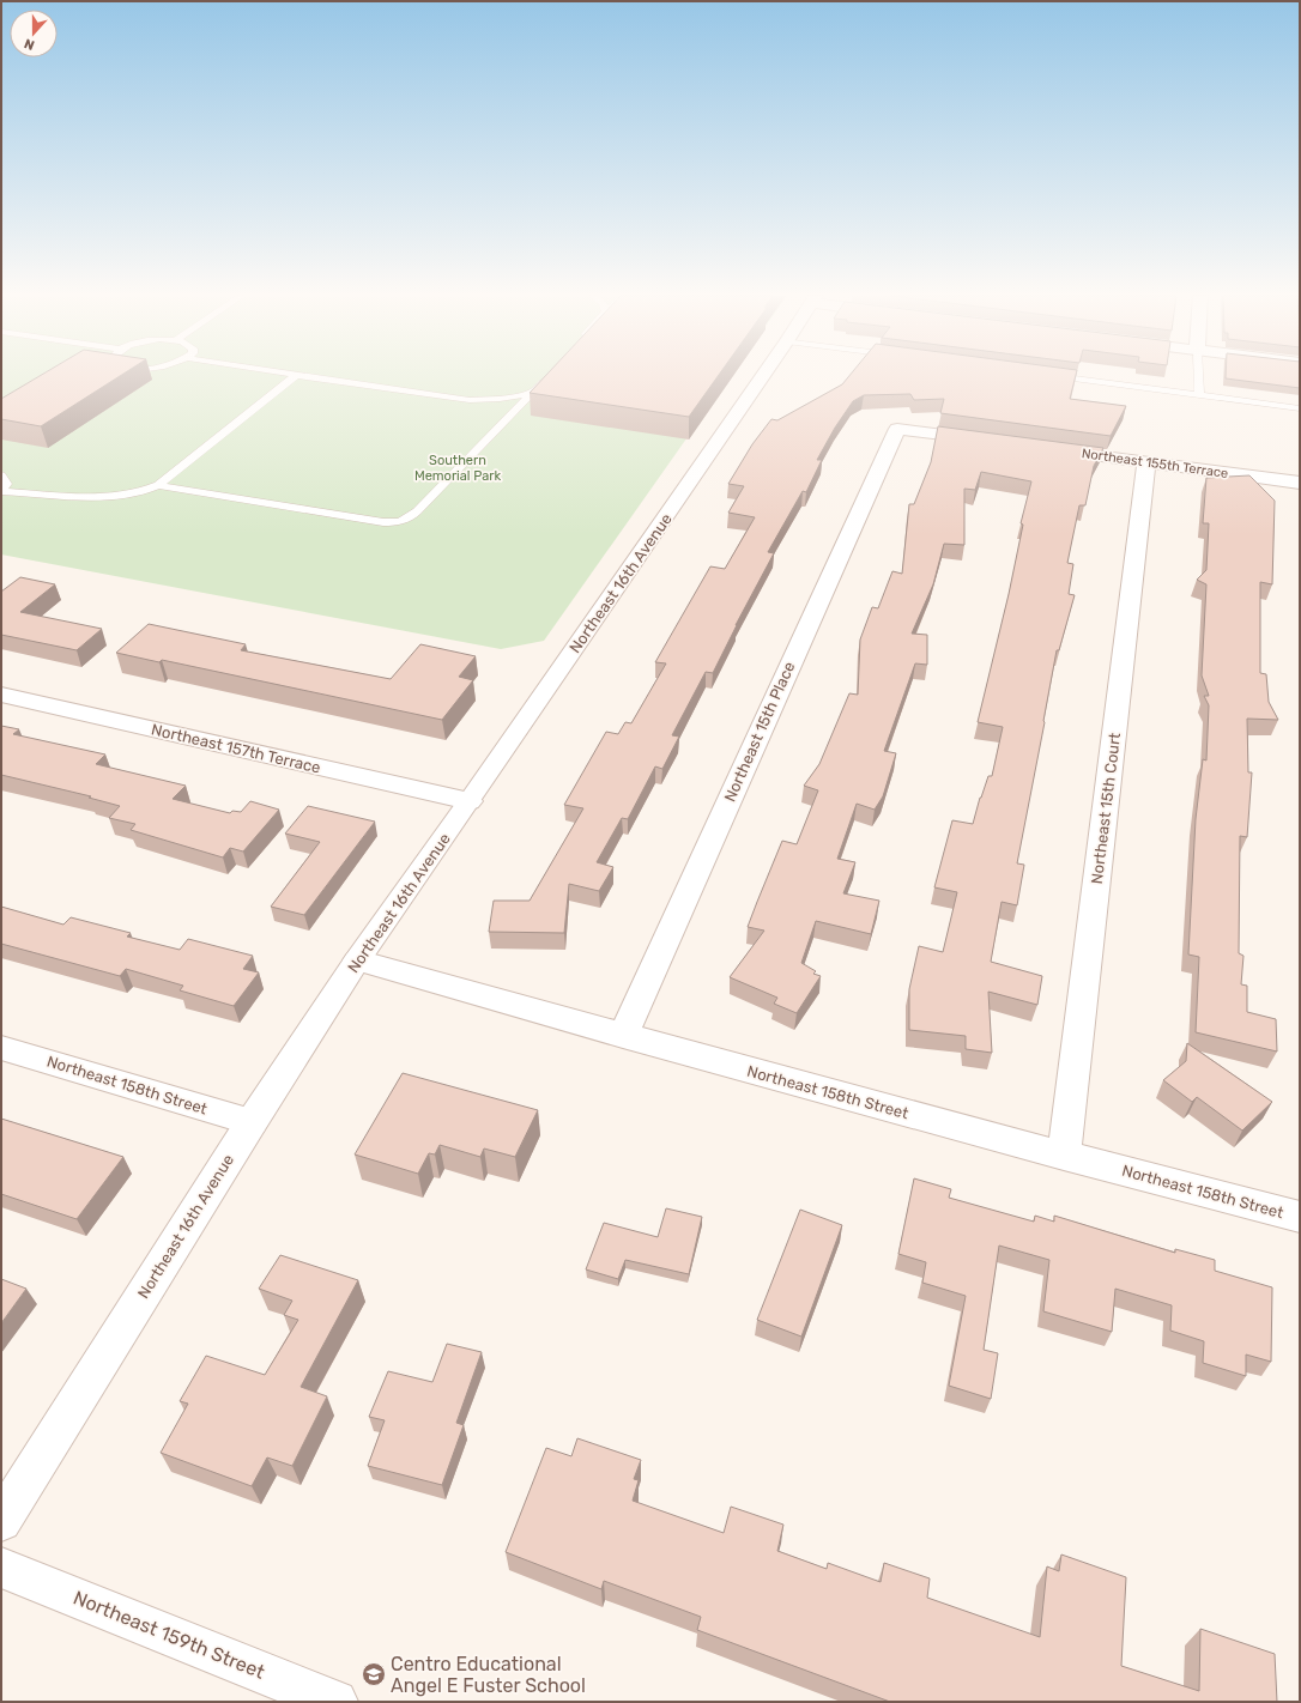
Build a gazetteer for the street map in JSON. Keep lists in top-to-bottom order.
{
  "streets": {
    "street": [
      "Northeast 155th Terrace",
      "Northeast 16th Avenue",
      "Northeast 15th Place",
      "Northeast 157th Terrace",
      "Northeast 15th Court",
      "Northeast 158th Street",
      "Northeast 159th Street"
    ]
  },
  "crossings": [
    ["Northeast 155th Terrace", "Northeast 15th Court"],
    ["Northeast 16th Avenue", "Northeast 157th Terrace"],
    ["Northeast 16th Avenue", "Northeast 158th Street"],
    ["Northeast 15th Place", "Northeast 158th Street"],
    ["Northeast 15th Court", "Northeast 158th Street"]
  ],
  "parks": ["Southern Memorial Park"],
  "places": {
    "school or university": ["Centro Educational Angel E Fuster School"]
  },
  "north": "bottom"
}
